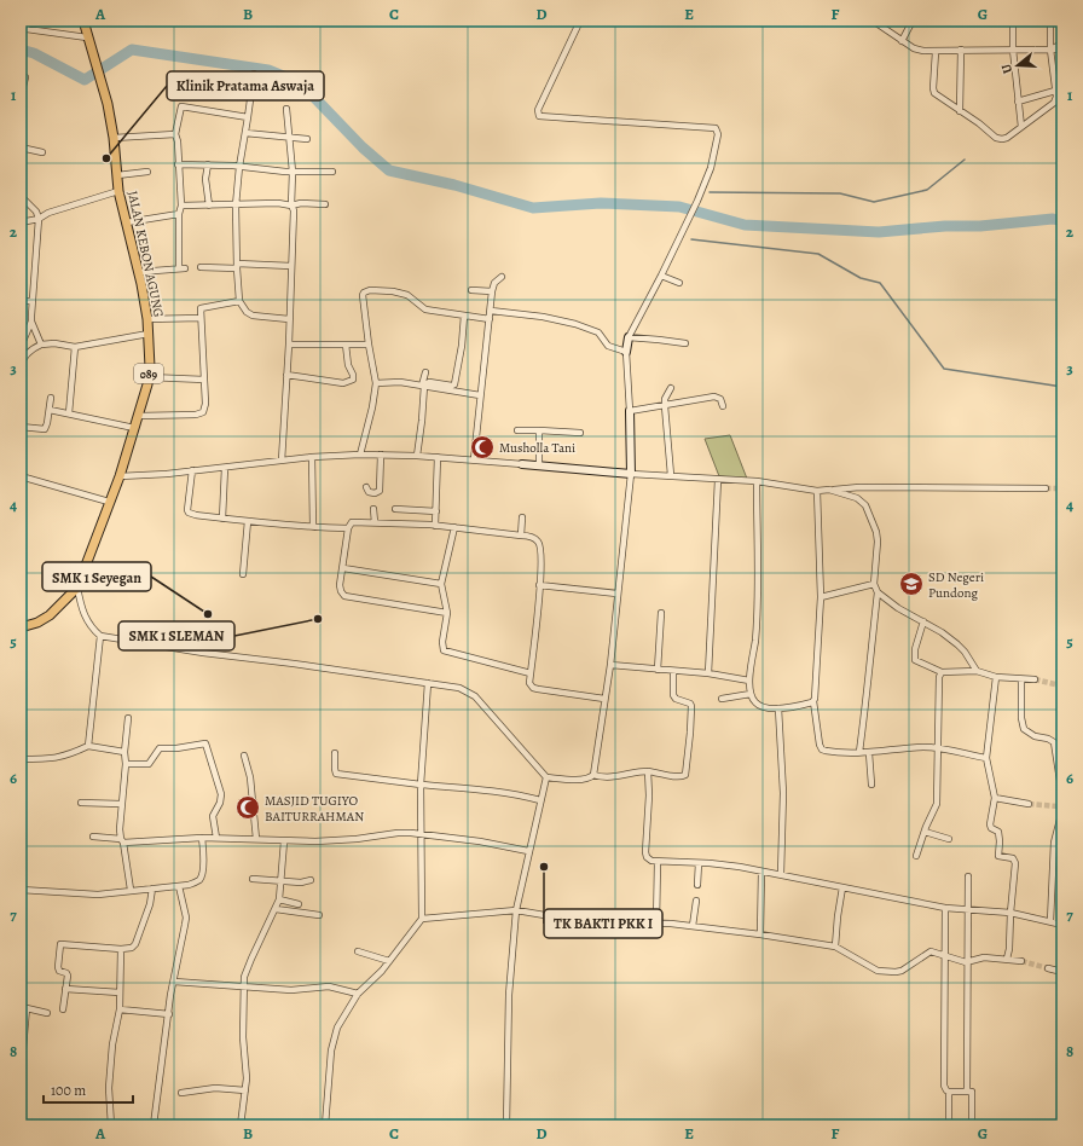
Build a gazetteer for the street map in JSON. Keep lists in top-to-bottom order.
{
  "streets": {
    "main road": ["JALAN KEBON AGUNG", "089"]
  },
  "places": {
    "other": [
      "Klinik Pratama Aswaja",
      "SMK 1 Seyegan",
      "SMK 1 SLEMAN",
      "TK BAKTI PKK I"
    ],
    "mosque": ["Musholla Tani", "MASJID TUGIYO BAITURRAHMAN"],
    "school or university": ["SD Negeri Pundong"]
  },
  "scale_bar": "100 m",
  "north": "left",
  "grid": {
    "columns": [
      "A",
      "B",
      "C",
      "D",
      "E",
      "F",
      "G"
    ],
    "rows": [
      "1",
      "2",
      "3",
      "4",
      "5",
      "6",
      "7",
      "8"
    ]
  }
}
